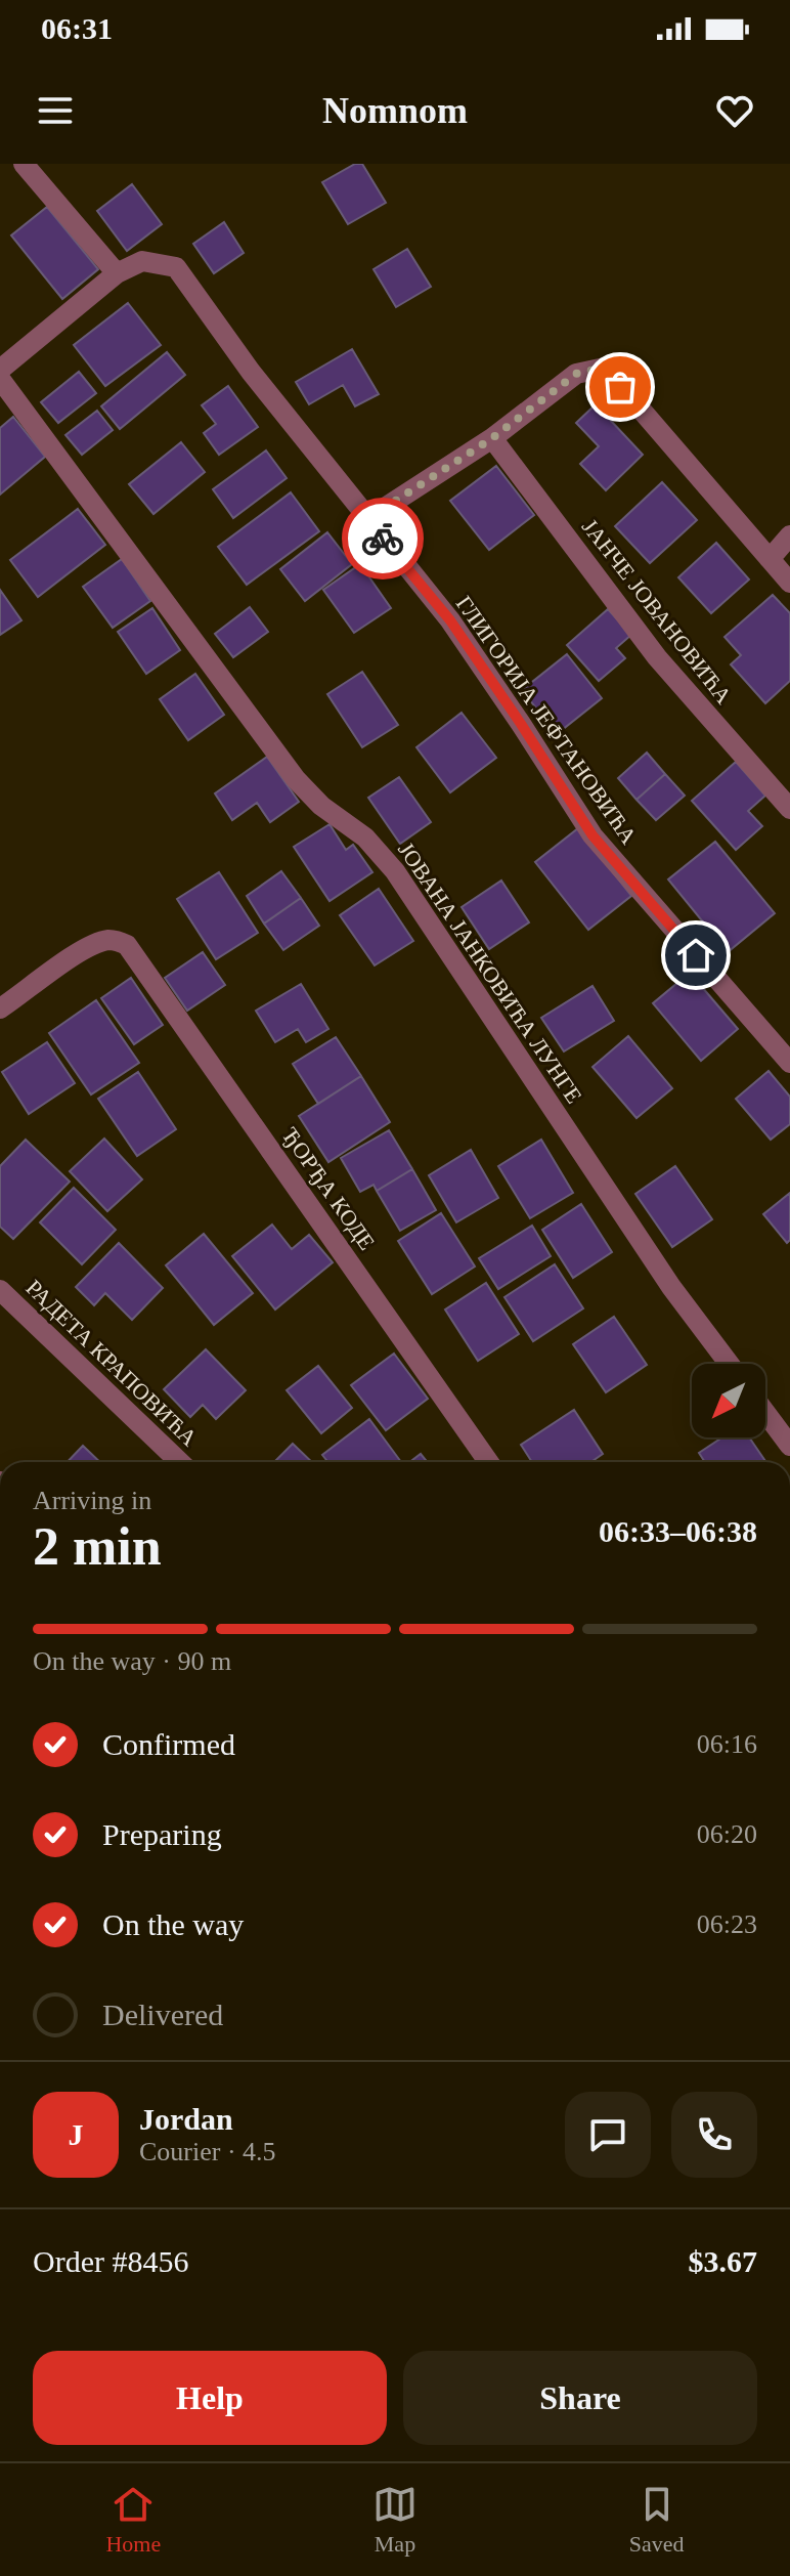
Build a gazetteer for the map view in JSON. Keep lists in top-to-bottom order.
{
  "streets": {
    "street": [
      "ЈАНЧЕ ЈОВАНОВИЋА",
      "ГЛИГОРИЈА ЈЕФТАНОВИЋА",
      "ЈОВАНА ЈАНКОВИЋА ЛУНГЕ",
      "ЂОРЂА КОДЕ",
      "РАДЕТА КРАПОВИЋА"
    ]
  },
  "north": "bottom left",
  "page": {
    "status": "06:31",
    "header": "Nomnom",
    "heading": ["2 min", "Arriving in", "06:33–06:38"],
    "panel": [
      "Jordan",
      "Courier · 4.5",
      "Order #8456",
      "$3.67"
    ],
    "bar": "On the way · 90 m",
    "list": [
      ["Confirmed", "06:16"],
      ["Preparing", "06:20"],
      ["On the way", "06:23"],
      "Delivered"
    ],
    "round": "J",
    "buttons": ["Help", "Share"],
    "tabs": ["Home", "Map", "Saved"]
  }
}
